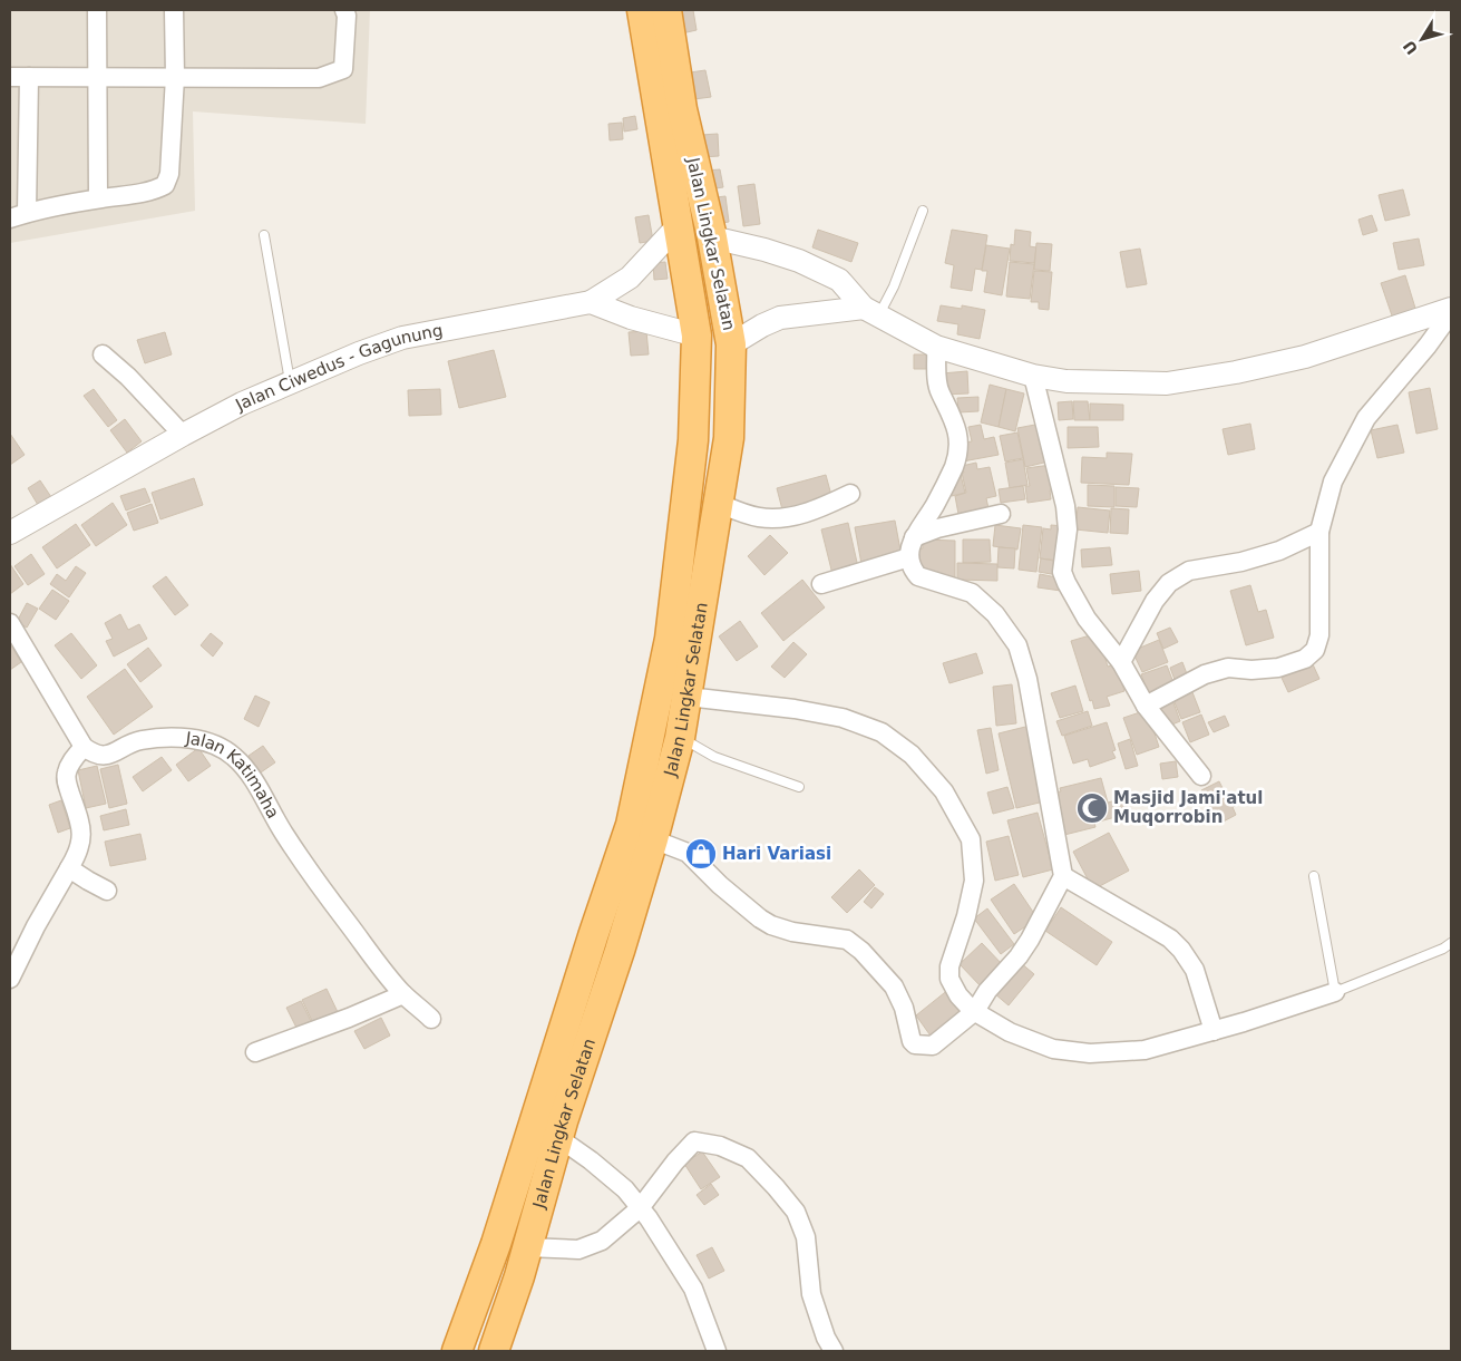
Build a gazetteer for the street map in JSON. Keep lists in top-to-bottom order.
{
  "streets": {
    "highway": ["Jalan Lingkar Selatan"],
    "street": ["Jalan Ciwedus - Gagunung", "Jalan Katimaha"]
  },
  "places": {
    "mosque": ["Masjid Jami'atul Muqorrobin"],
    "shop": ["Hari Variasi"]
  },
  "north": "bottom left"
}
